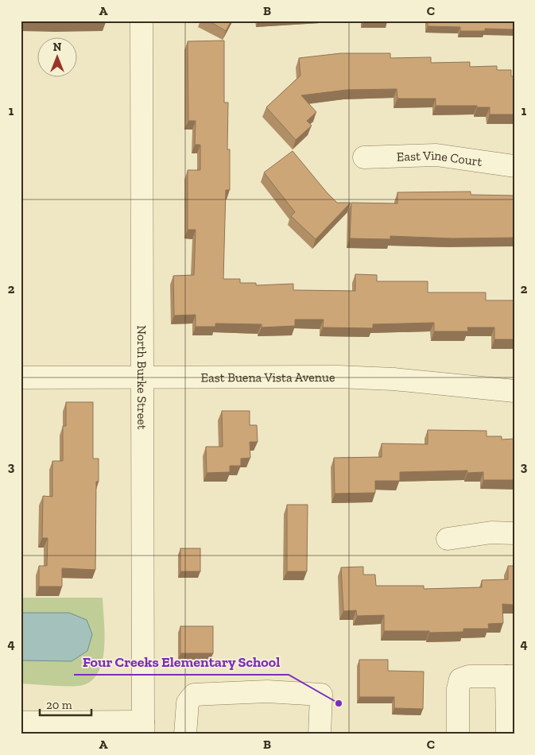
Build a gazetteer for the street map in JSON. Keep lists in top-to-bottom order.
{
  "streets": {
    "street": ["East Vine Court", "North Burke Street", "East Buena Vista Avenue"]
  },
  "crossings": [
    ["North Burke Street", "East Buena Vista Avenue"]
  ],
  "places": ["Four Creeks Elementary School"],
  "scale_bar": "20 m",
  "north": "top",
  "grid": {
    "columns": ["A", "B", "C"],
    "rows": [
      "1",
      "2",
      "3",
      "4"
    ]
  }
}
